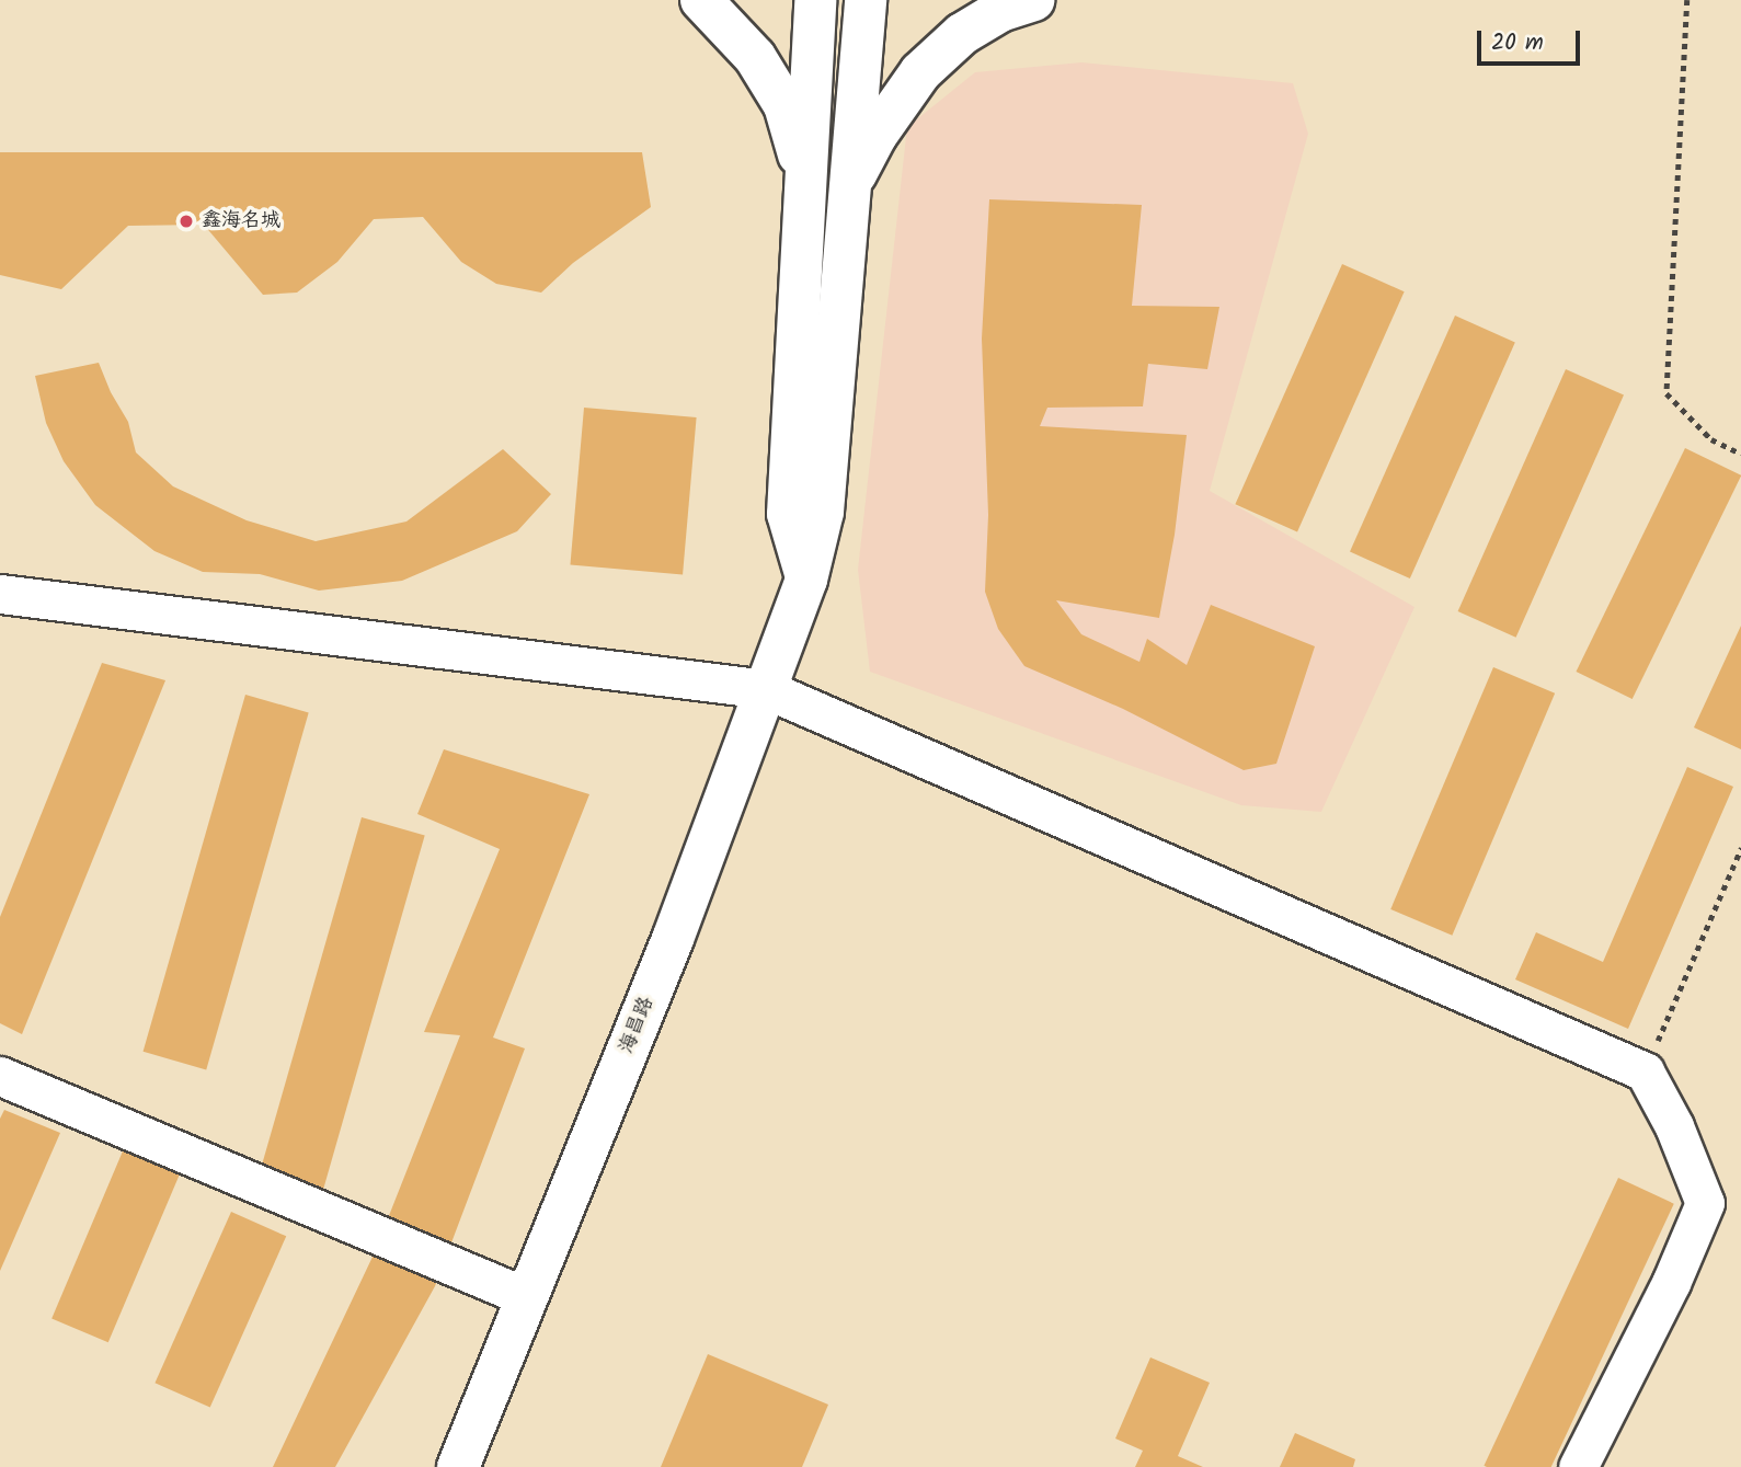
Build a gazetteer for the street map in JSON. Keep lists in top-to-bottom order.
{
  "streets": {
    "street": ["海昌路"]
  },
  "places": ["鑫海名城"],
  "scale_bar": "20 m"
}
